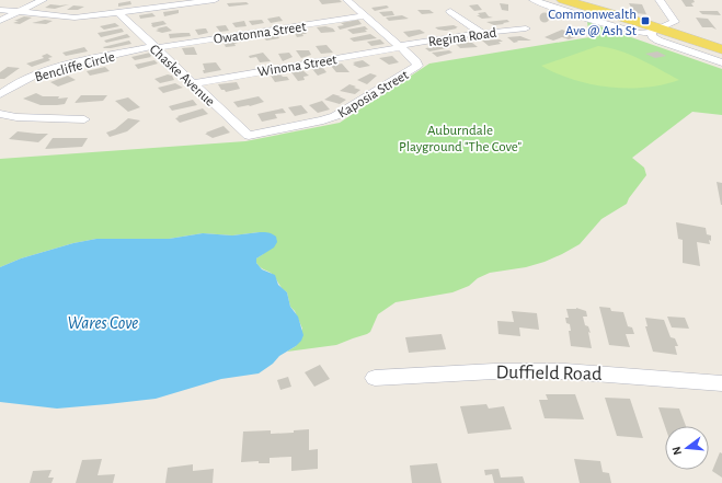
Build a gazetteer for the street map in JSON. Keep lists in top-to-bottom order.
{
  "streets": {
    "street": [
      "Owatonna Street",
      "Regina Road",
      "Winona Street",
      "Bencliffe Circle",
      "Chaske Avenue",
      "Kaposia Street",
      "Duffield Road"
    ]
  },
  "crossings": [
    ["Owatonna Street", "Bencliffe Circle"],
    ["Owatonna Street", "Chaske Avenue"],
    ["Regina Road", "Winona Street"],
    ["Regina Road", "Kaposia Street"],
    ["Winona Street", "Chaske Avenue"],
    ["Winona Street", "Kaposia Street"],
    ["Bencliffe Circle", "Chaske Avenue"],
    ["Chaske Avenue", "Kaposia Street"]
  ],
  "water": ["Wares Cove"],
  "parks": ["Auburndale Playground \"The Cove\""],
  "places": {
    "transit": ["Commonwealth Ave @ Ash St"]
  },
  "north": "left"
}
